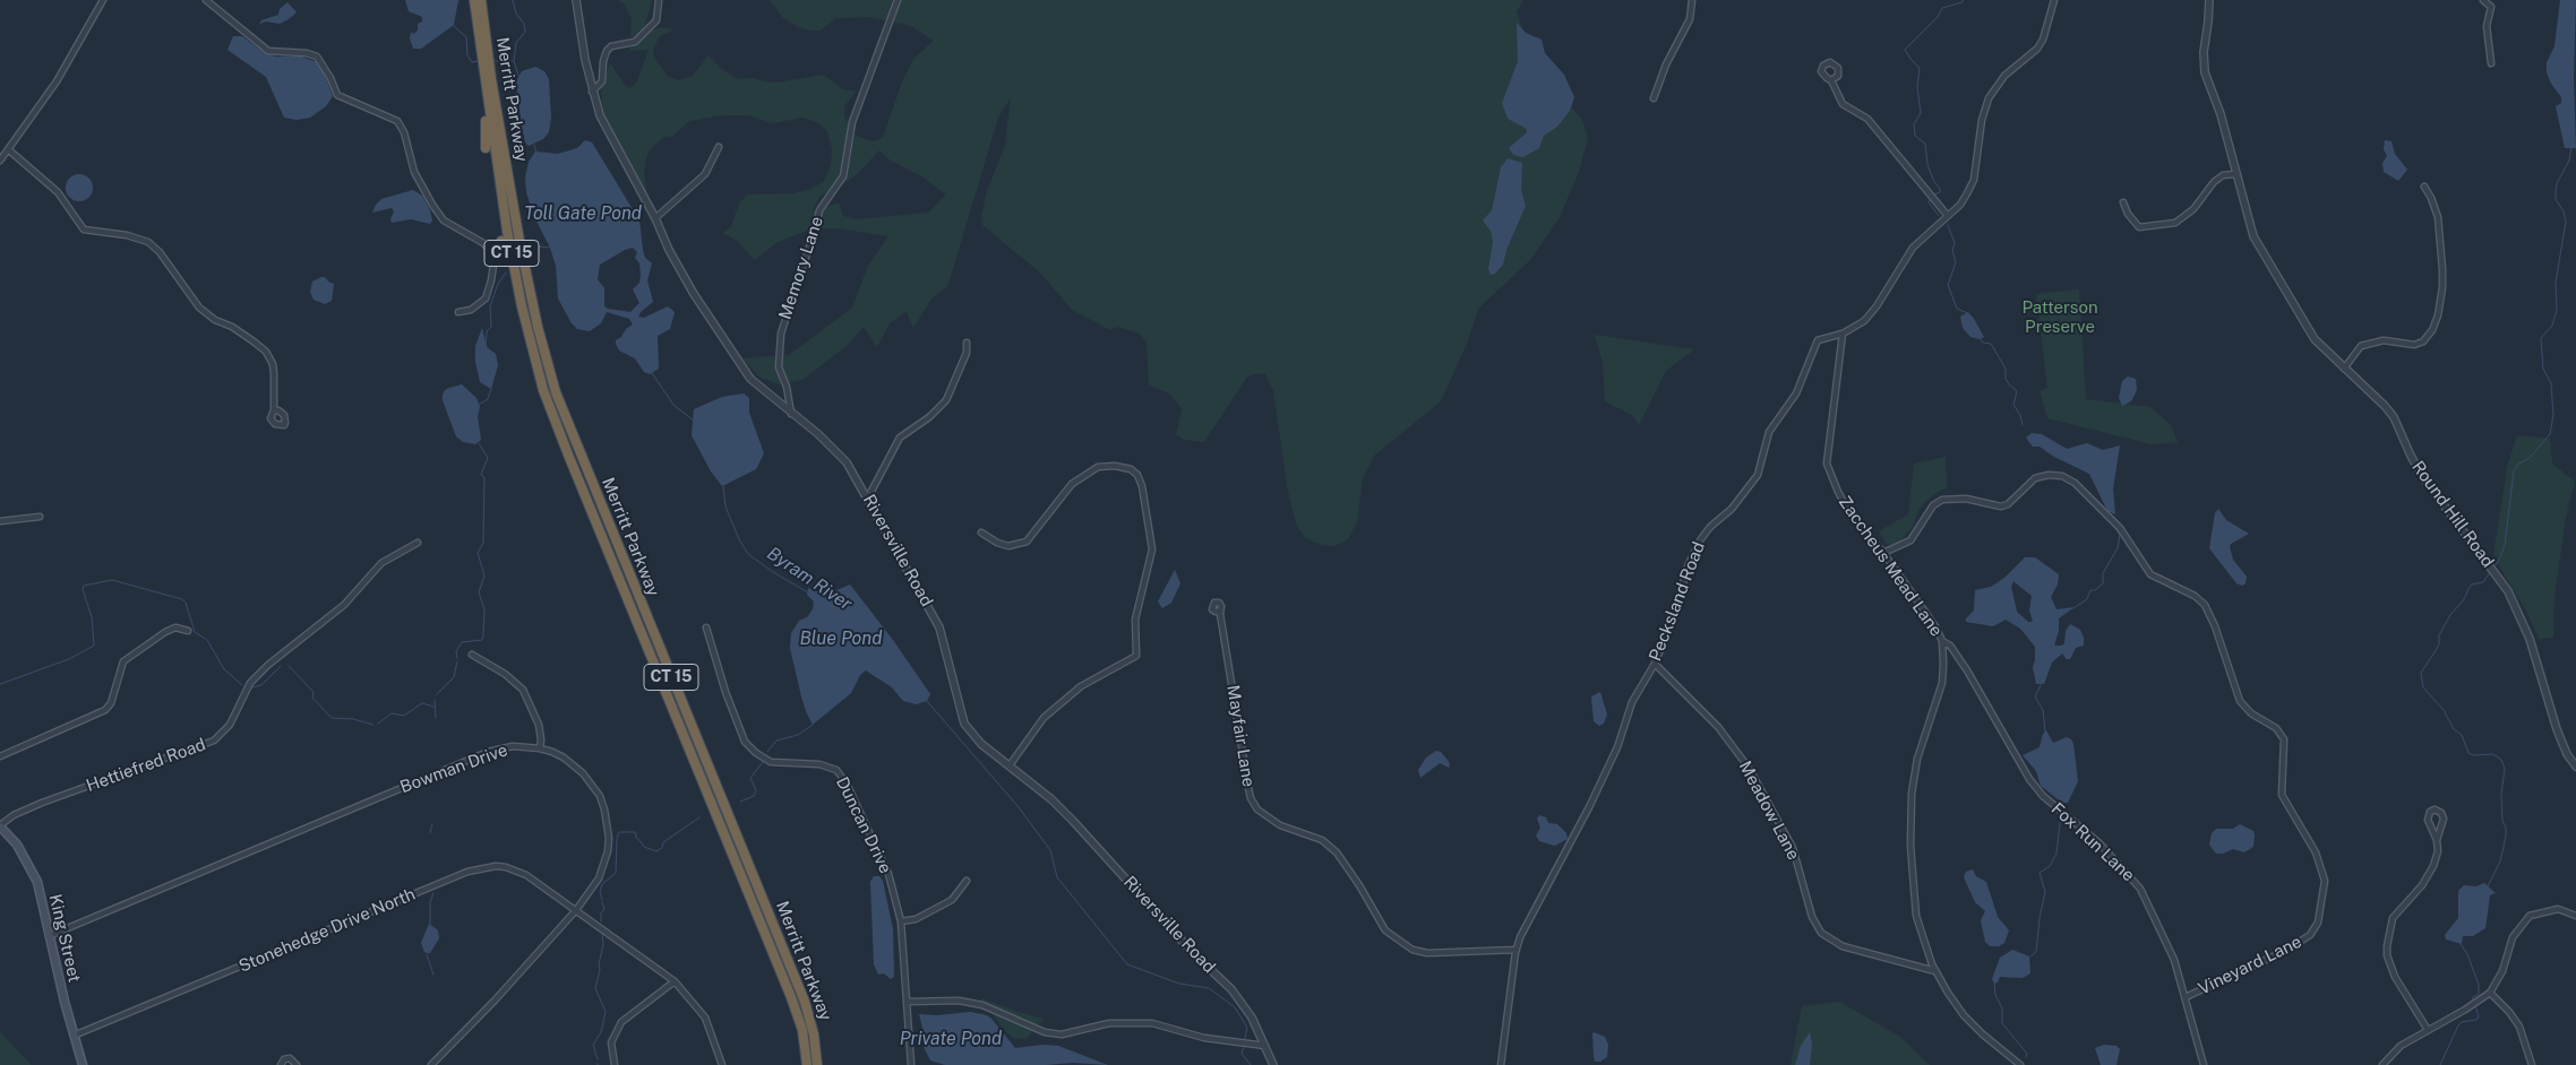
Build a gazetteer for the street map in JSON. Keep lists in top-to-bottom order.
{
  "streets": {
    "highway": ["Merritt Parkway", "CT 15"],
    "main road": ["King Street"],
    "street": [
      "Memory Lane",
      "Round Hill Road",
      "Riversville Road",
      "Zaccheus Mead Lane",
      "Pecksland Road",
      "Mayfair Lane",
      "Hettiefred Road",
      "Bowman Drive",
      "Meadow Lane",
      "Duncan Drive",
      "Fox Run Lane",
      "Stonehedge Drive North",
      "Vineyard Lane"
    ]
  },
  "crossings": [
    ["Memory Lane", "Riversville Road"],
    ["Zaccheus Mead Lane", "Pecksland Road"],
    ["Zaccheus Mead Lane", "Meadow Lane"],
    ["Zaccheus Mead Lane", "Fox Run Lane"],
    ["Zaccheus Mead Lane", "Vineyard Lane"],
    ["Pecksland Road", "Mayfair Lane"],
    ["Pecksland Road", "Meadow Lane"],
    ["Hettiefred Road", "King Street"],
    ["Bowman Drive", "Stonehedge Drive North"],
    ["Bowman Drive", "King Street"],
    ["Fox Run Lane", "Vineyard Lane"],
    ["Stonehedge Drive North", "King Street"]
  ],
  "water": [
    "Toll Gate Pond",
    "Byram River",
    "Blue Pond",
    "Private Pond"
  ],
  "parks": ["Patterson Preserve"]
}
